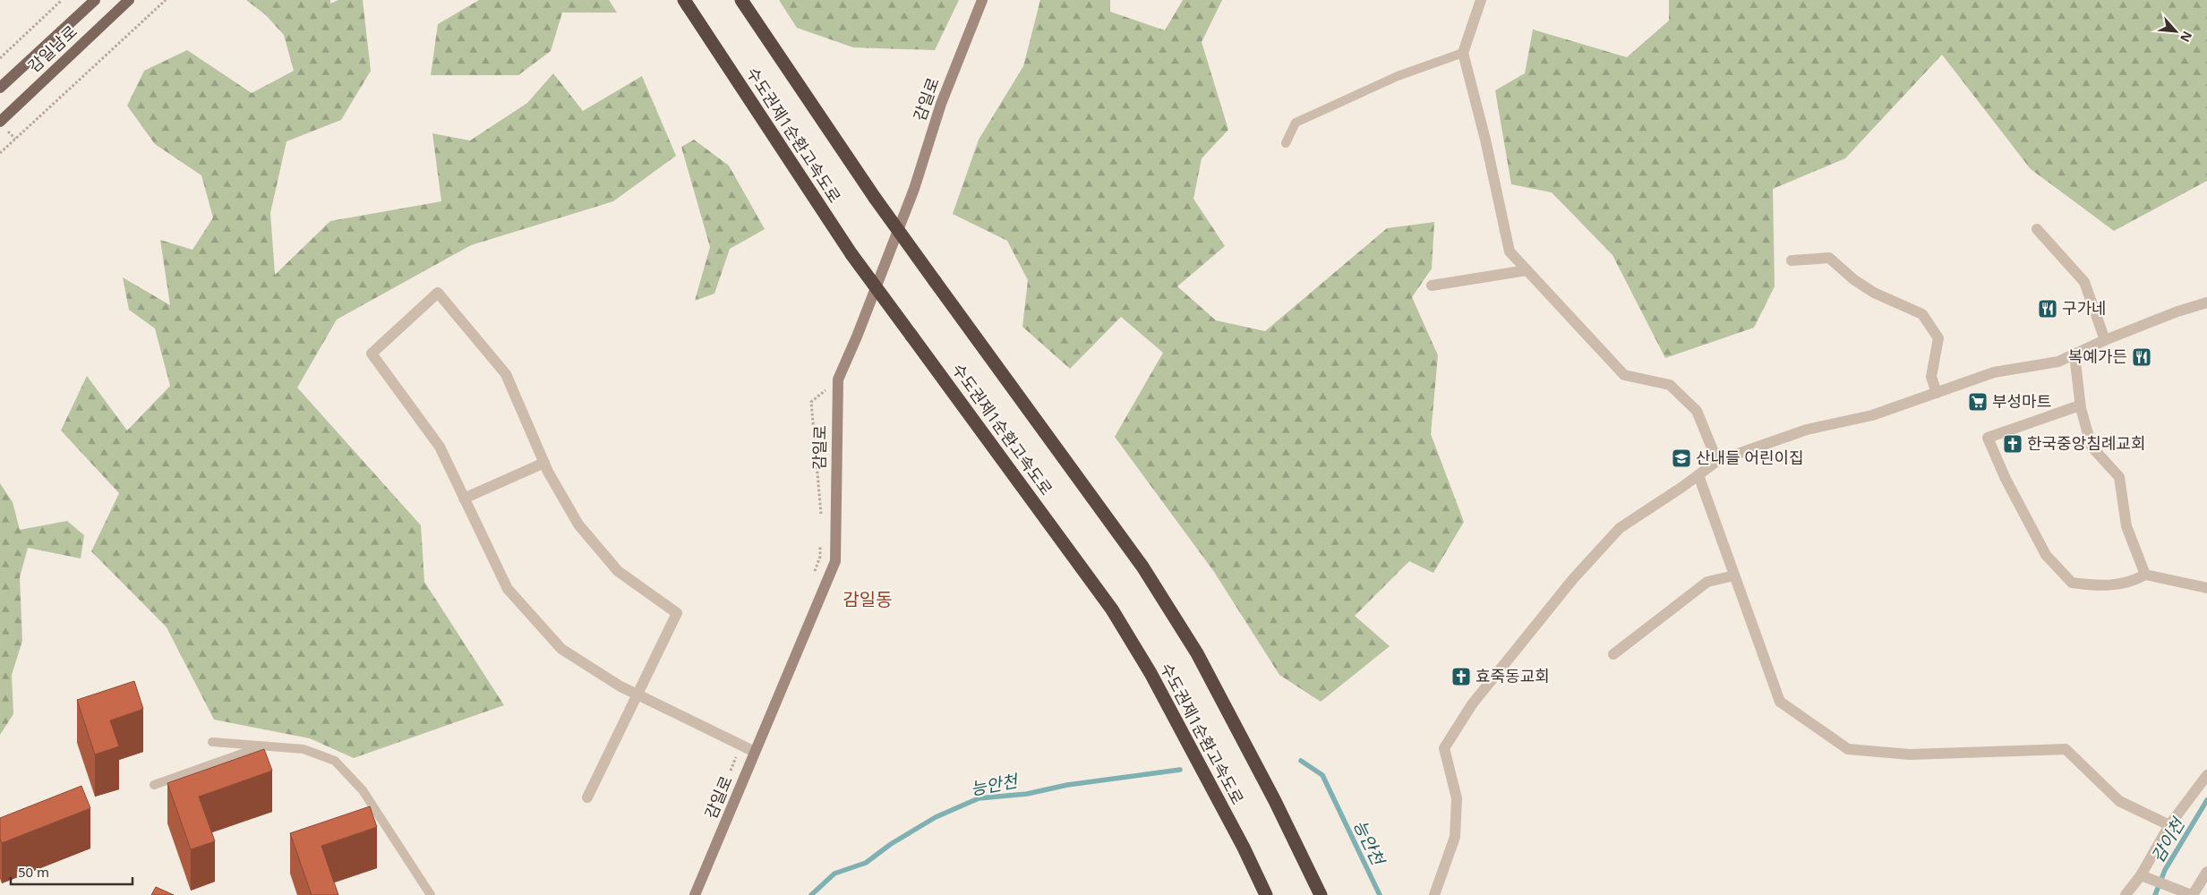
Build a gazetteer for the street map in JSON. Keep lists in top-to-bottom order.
{
  "streets": {
    "highway": ["수도권제1순환고속도로"],
    "main road": ["감일남로"],
    "street": ["감일로"]
  },
  "districts": ["감일동"],
  "water": ["능안천", "감이천"],
  "places": {
    "restaurant": ["구가네", "복예가든"],
    "supermarket": ["부성마트"],
    "church": ["한국중앙침례교회", "효죽동교회"],
    "school or university": ["산내들 어린이집"]
  },
  "scale_bar": "50 m",
  "north": "bottom right"
}
